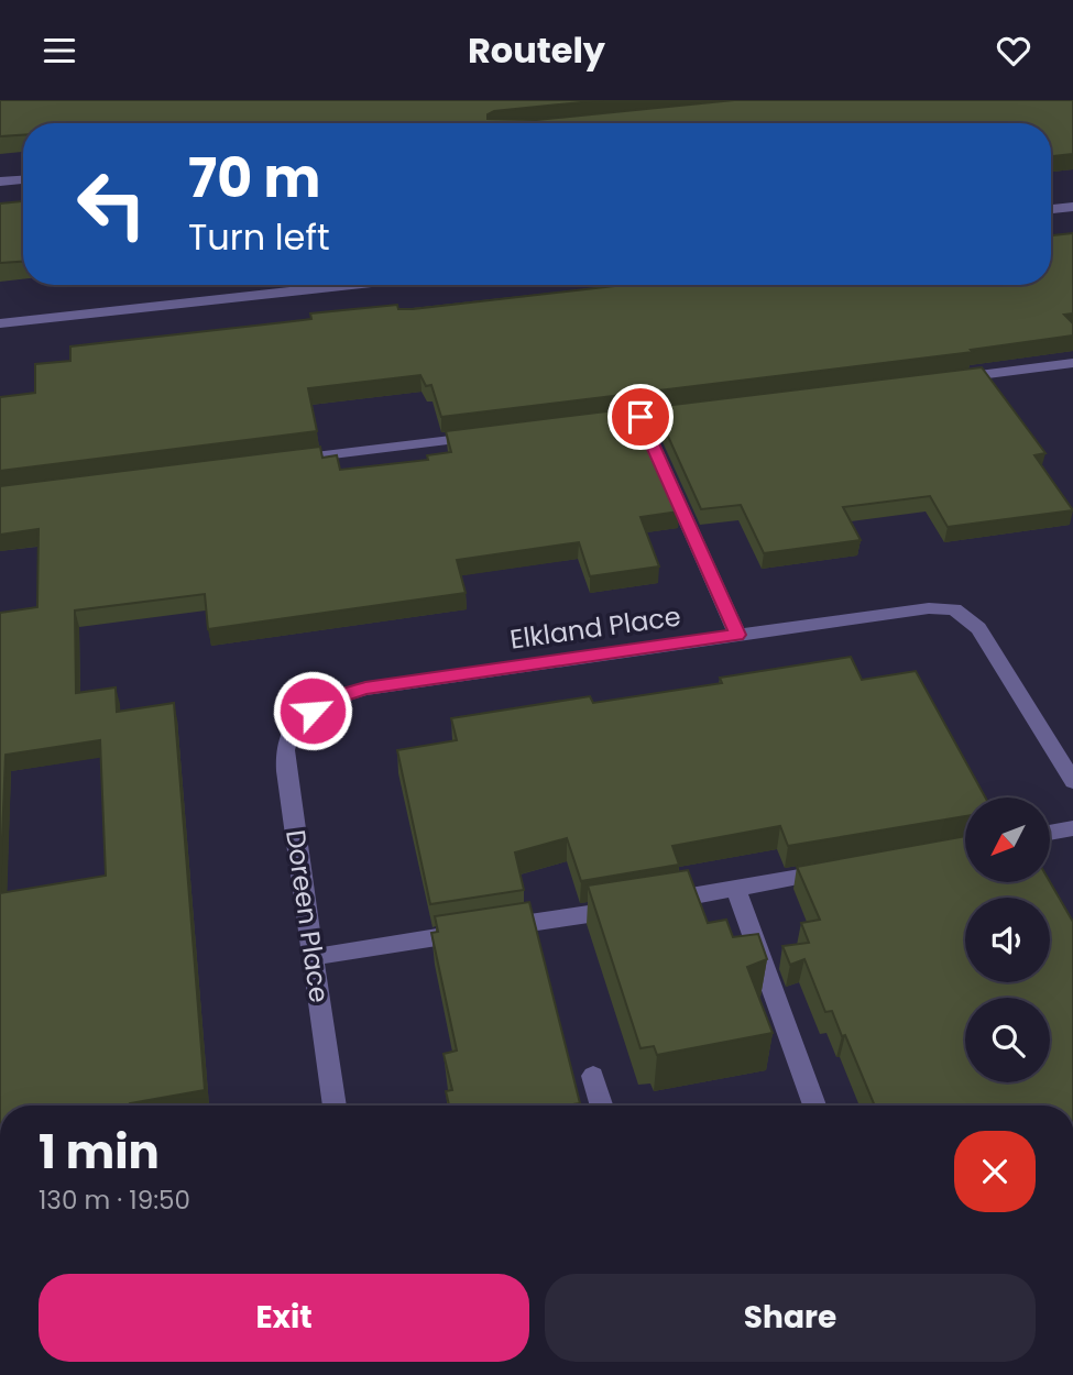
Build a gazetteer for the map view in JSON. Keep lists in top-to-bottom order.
{
  "streets": {
    "street": ["Elkland Place", "Doreen Place"]
  },
  "crossings": [
    ["Elkland Place", "Doreen Place"]
  ],
  "north": "bottom left",
  "page": {
    "header": "Routely",
    "turn": ["70 m", "Turn left"],
    "heading": ["1 min", "130 m · 19:50"],
    "buttons": ["Exit", "Share"]
  }
}
